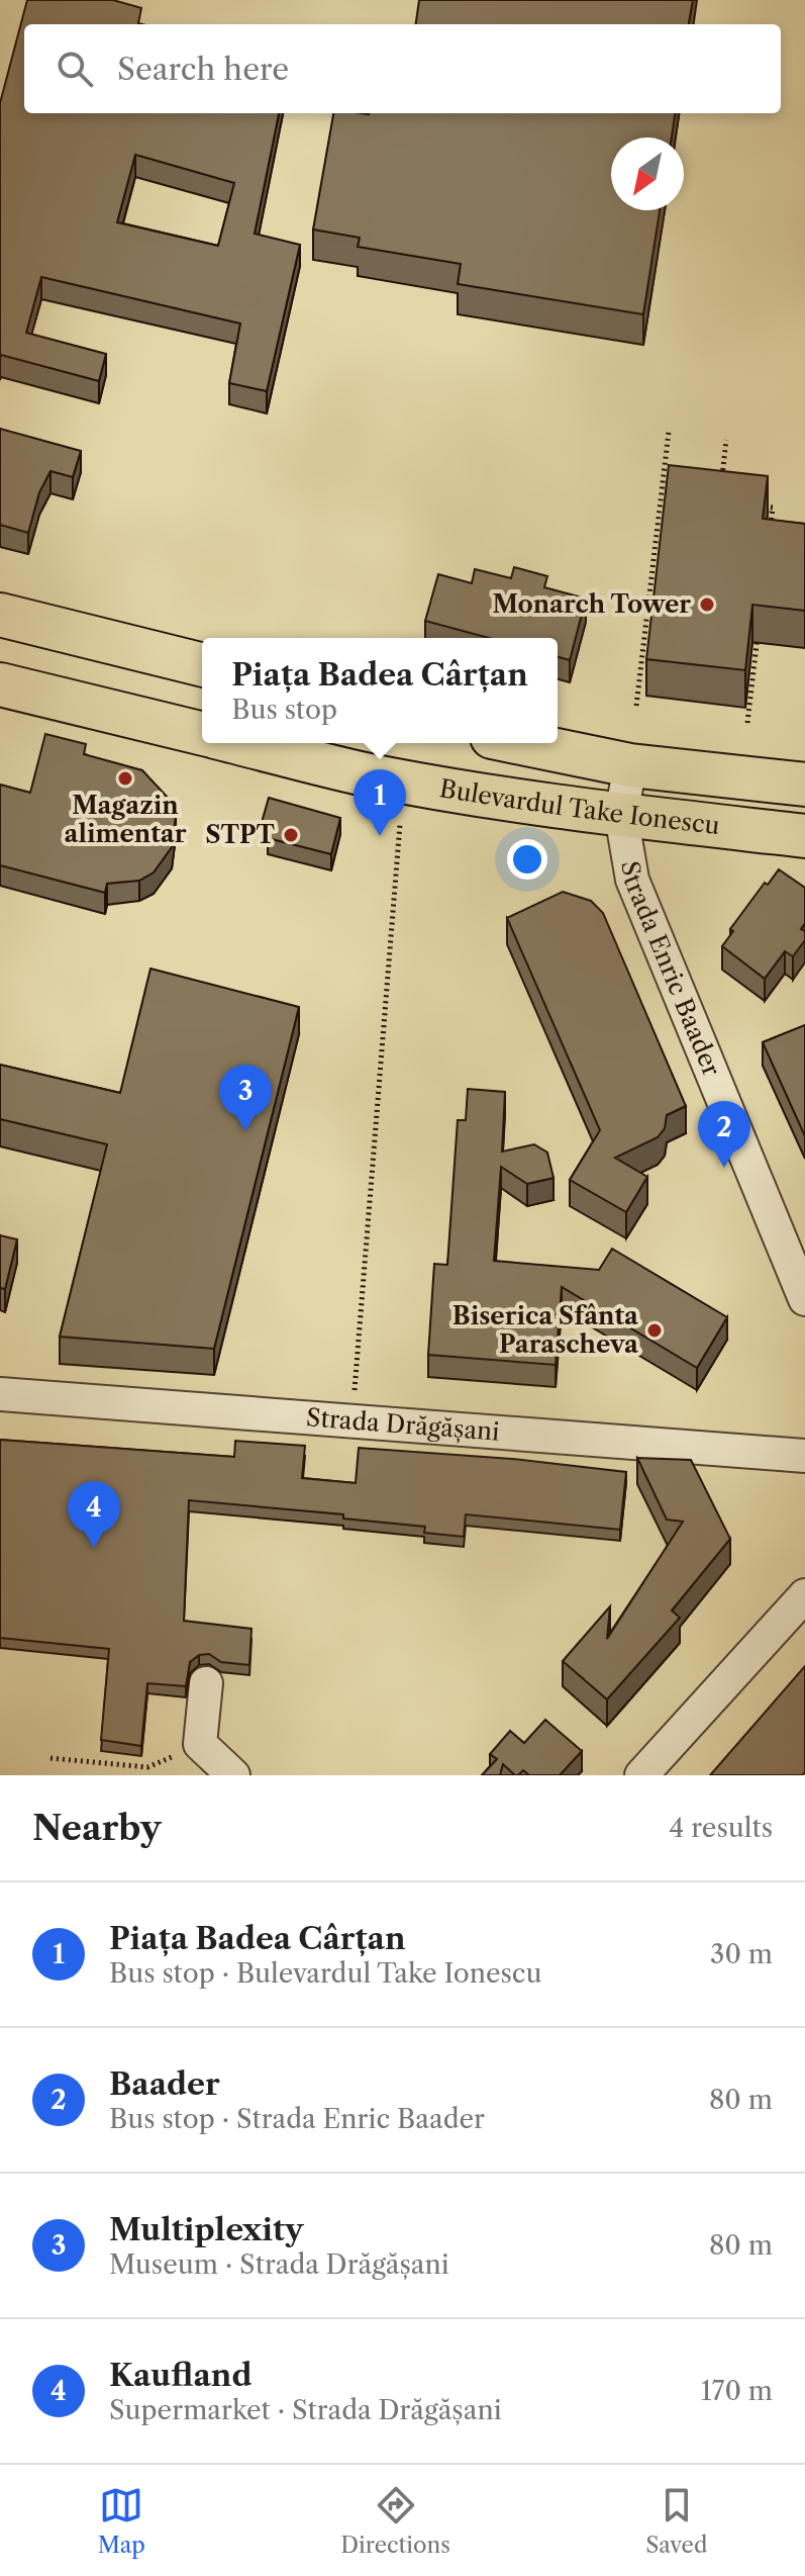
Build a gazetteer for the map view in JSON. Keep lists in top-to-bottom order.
{
  "streets": {
    "main road": ["Bulevardul Take Ionescu"],
    "street": ["Strada Enric Baader", "Strada Drăgășani"]
  },
  "crossings": [
    ["Bulevardul Take Ionescu", "Strada Enric Baader"]
  ],
  "places": [
    "Monarch Tower",
    "Magazin alimentar",
    "STPT",
    "Biserica Sfânta Parascheva"
  ],
  "north": "bottom left",
  "page": {
    "search": "Search here",
    "popup": ["Piața Badea Cârțan", "Bus stop"],
    "pins": [
      "1",
      "3",
      "2",
      "4"
    ],
    "heading": ["Nearby", "4 results"],
    "list": [
      {
        "mark": "1",
        "name": "Piața Badea Cârțan",
        "note": "Bus stop · Bulevardul Take Ionescu",
        "value": "30 m"
      },
      {
        "mark": "2",
        "name": "Baader",
        "note": "Bus stop · Strada Enric Baader",
        "value": "80 m"
      },
      {
        "mark": "3",
        "name": "Multiplexity",
        "note": "Museum · Strada Drăgășani",
        "value": "80 m"
      },
      {
        "mark": "4",
        "name": "Kaufland",
        "note": "Supermarket · Strada Drăgășani",
        "value": "170 m"
      }
    ],
    "nav": ["Map", "Directions", "Saved"]
  }
}
